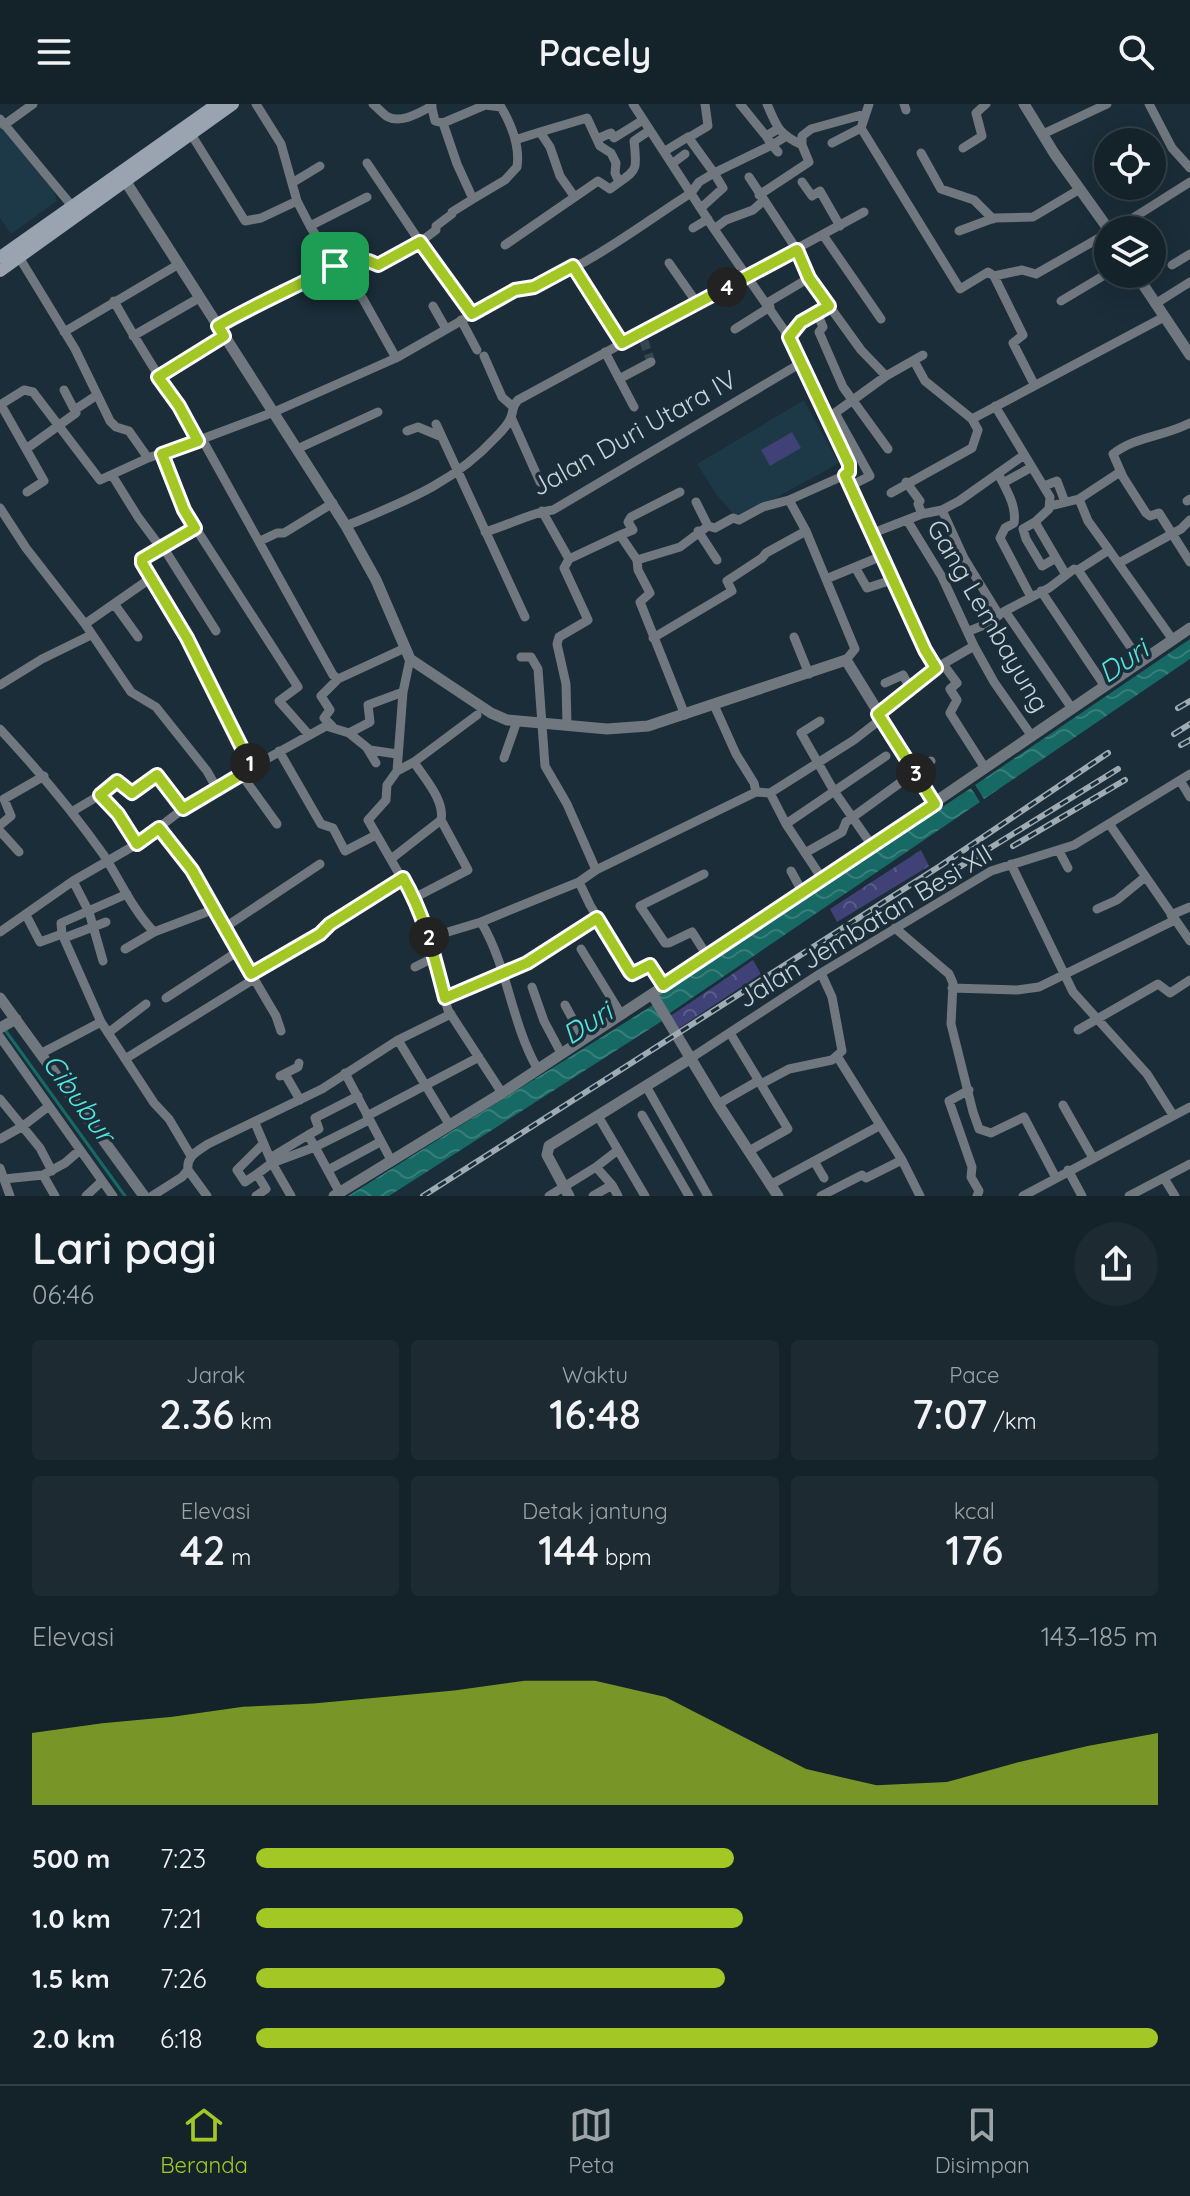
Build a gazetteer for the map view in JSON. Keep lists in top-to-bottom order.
{
  "streets": {
    "street": ["Jalan Duri Utara IV", "Gang Lembayung", "Jalan Jembatan Besi XII"]
  },
  "water": ["Duri", "Cibubur"],
  "page": {
    "header": "Pacely",
    "pins": [
      "4",
      "1",
      "3",
      "2"
    ],
    "heading": ["Lari pagi", "06:46"],
    "stats": [
      ["Jarak", "2.36 km"],
      ["Waktu", "16:48"],
      ["Pace", "7:07 /km"],
      ["Elevasi", "42 m"],
      ["Detak jantung", "144 bpm"],
      ["kcal", "176"]
    ],
    "chart": ["Elevasi", "143–185 m"],
    "list": [
      {
        "name": "500 m",
        "note": "7:23"
      },
      {
        "name": "1.0 km",
        "note": "7:21"
      },
      {
        "name": "1.5 km",
        "note": "7:26"
      },
      {
        "name": "2.0 km",
        "note": "6:18"
      }
    ],
    "tabs": ["Beranda", "Peta", "Disimpan"]
  }
}
